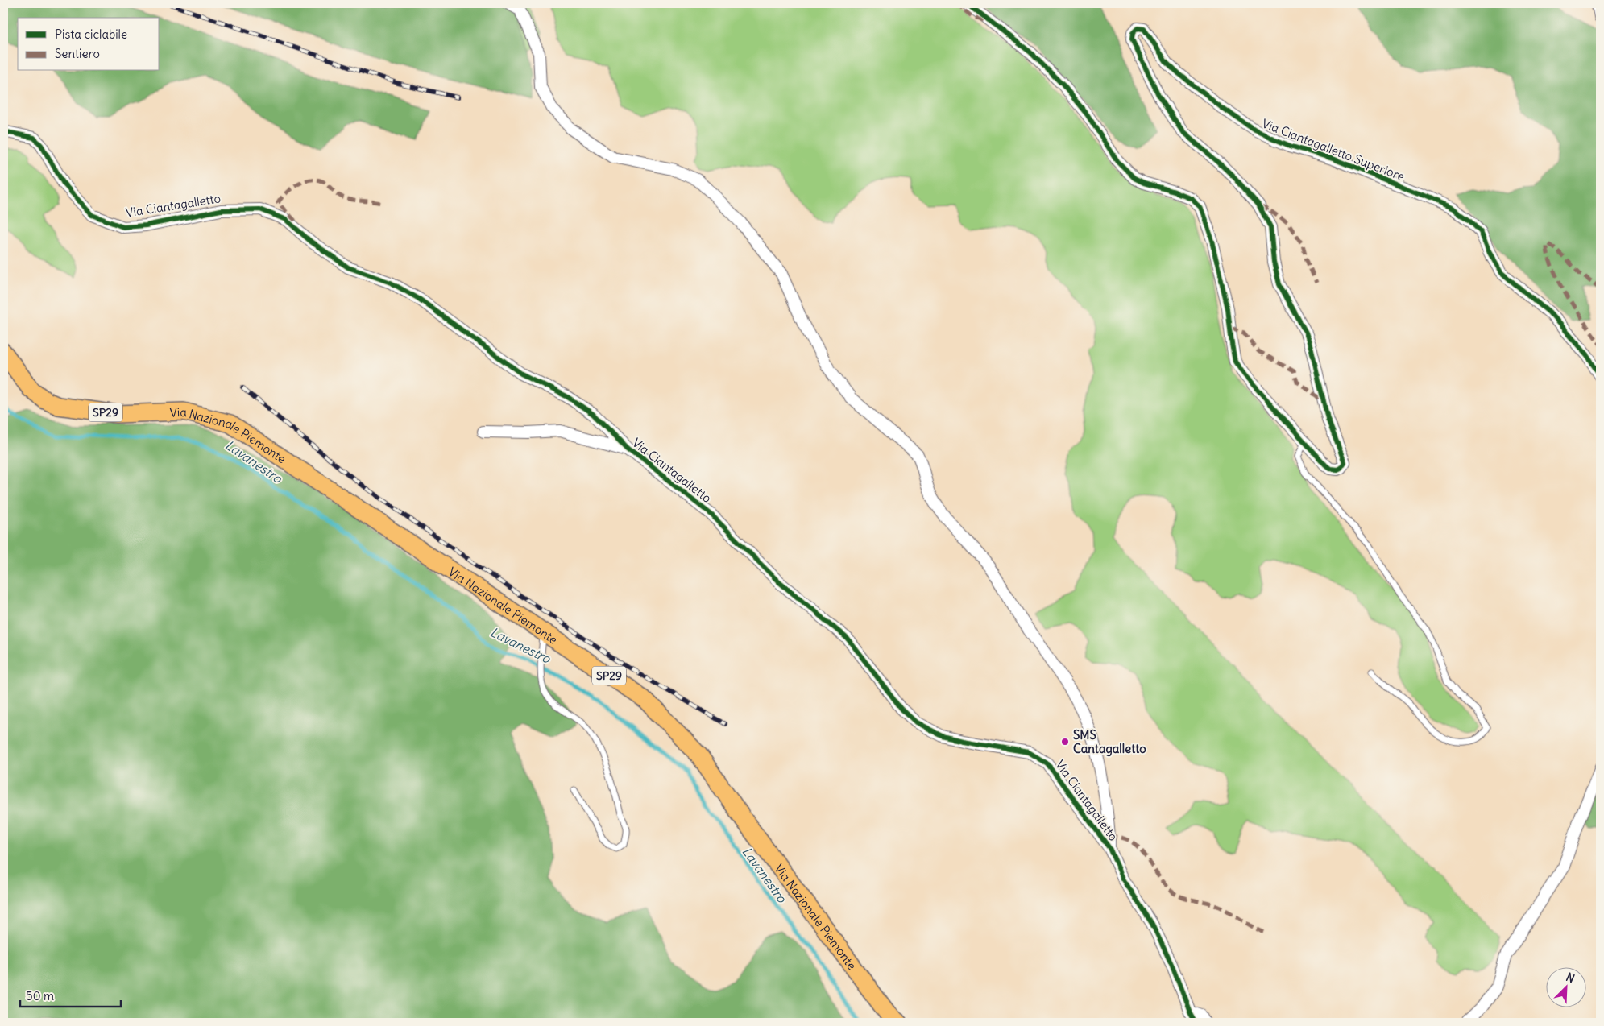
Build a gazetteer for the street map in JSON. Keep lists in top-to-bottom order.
{
  "streets": {
    "main road": ["SP29", "Via Nazionale Piemonte"],
    "street": ["Via Ciantagalletto Superiore", "Via Ciantagalletto"]
  },
  "water": ["Lavanestro"],
  "places": ["SMS Cantagalletto"],
  "legend": ["Pista ciclabile", "Sentiero"],
  "scale_bar": "50 m",
  "north": "top right"
}
